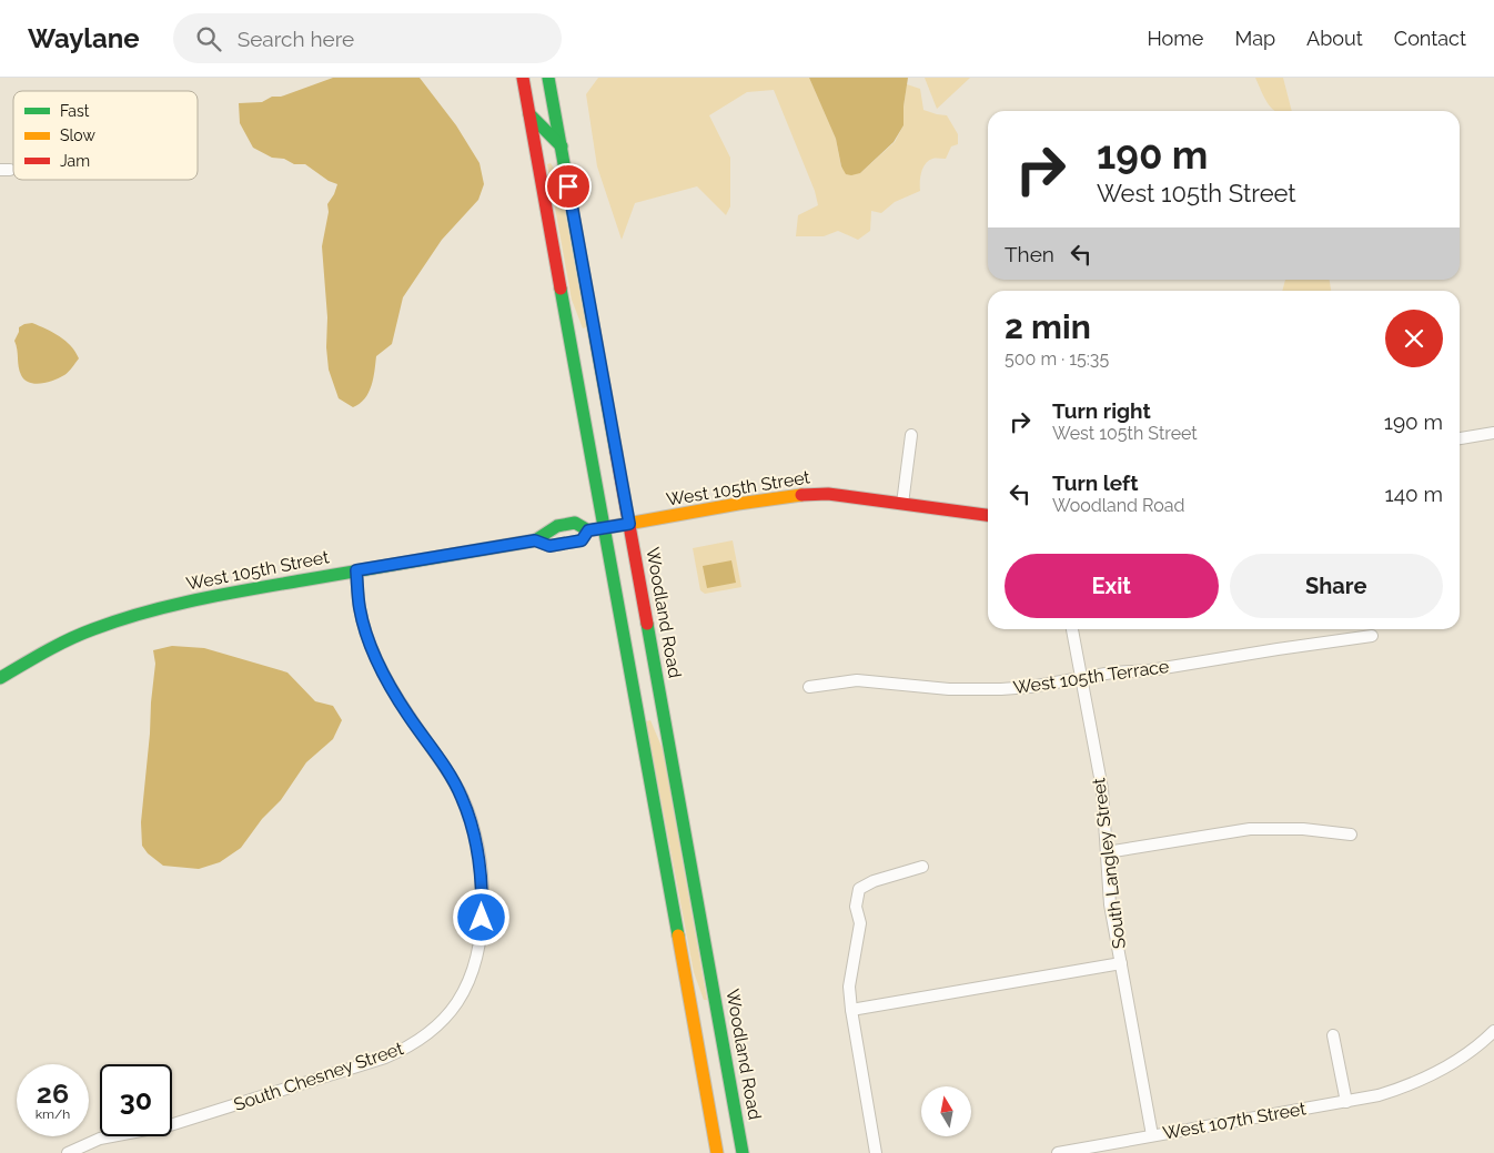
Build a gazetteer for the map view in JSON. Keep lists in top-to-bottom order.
{
  "streets": {
    "main road": ["West 105th Street", "Woodland Road"],
    "street": [
      "West 105th Terrace",
      "South Langley Street",
      "South Chesney Street",
      "West 107th Street"
    ]
  },
  "crossings": [
    ["West 105th Street", "Woodland Road"],
    ["West 105th Street", "South Chesney Street"],
    ["West 105th Terrace", "South Langley Street"],
    ["South Langley Street", "West 107th Street"]
  ],
  "legend": ["Fast", "Slow", "Jam"],
  "north": "top",
  "page": {
    "header": "Waylane",
    "search": "Search here",
    "nav": [
      "Home",
      "Map",
      "About",
      "Contact"
    ],
    "turn": ["190 m", "West 105th Street"],
    "then": "Then",
    "heading": ["2 min", "500 m · 15:35"],
    "list": [
      {
        "name": "Turn right",
        "note": "West 105th Street",
        "value": "190 m"
      },
      {
        "name": "Turn left",
        "note": "Woodland Road",
        "value": "140 m"
      }
    ],
    "buttons": ["Exit", "Share"],
    "speed": "26 km/h",
    "limit": "30"
  }
}
